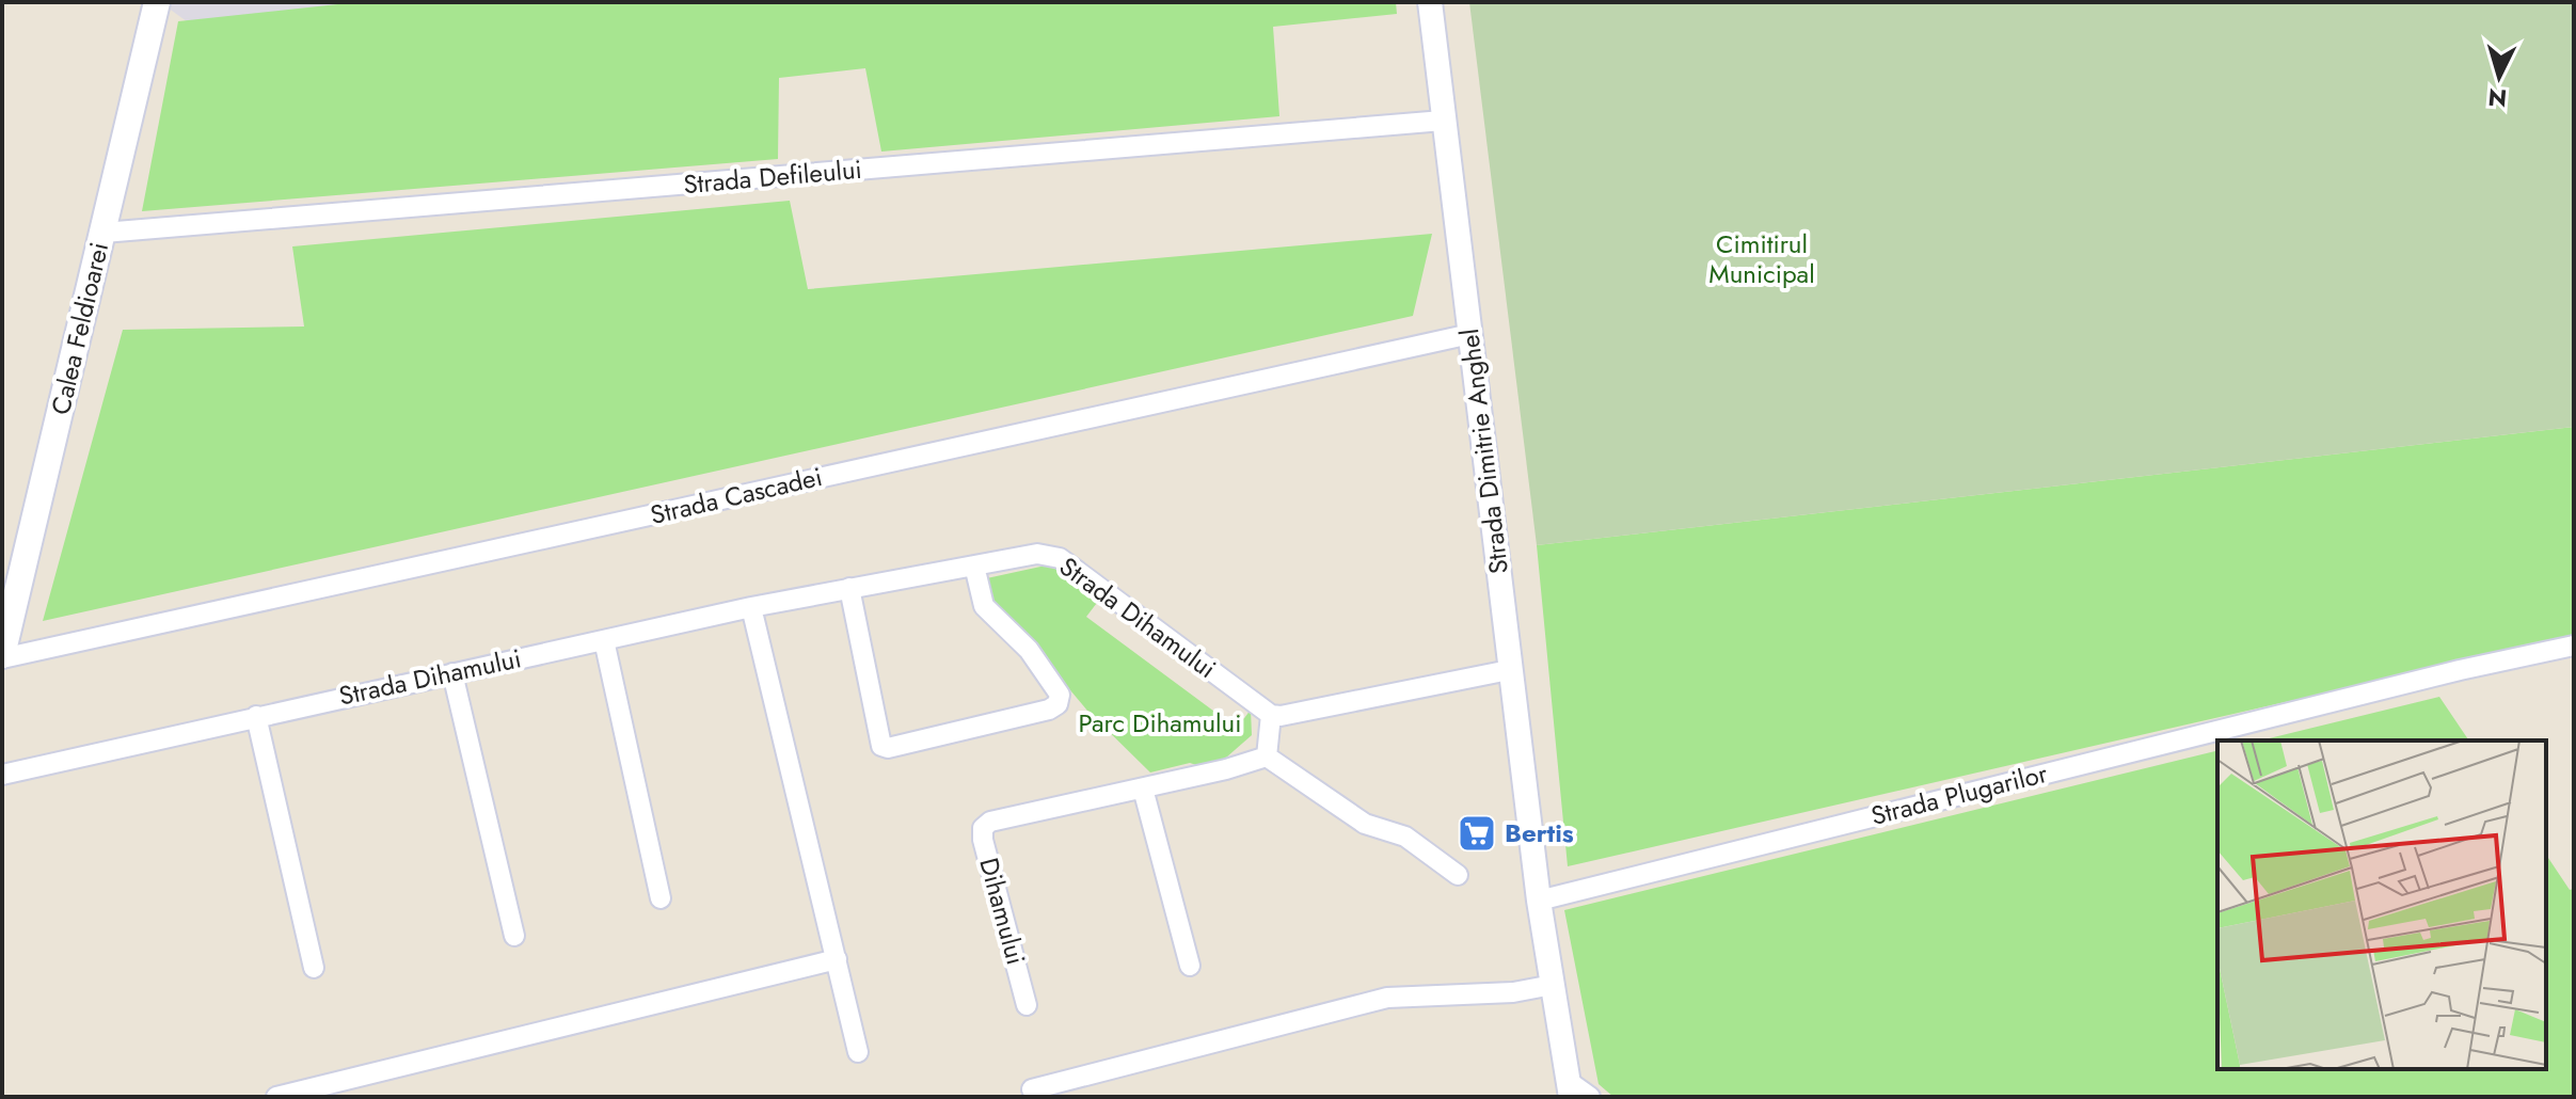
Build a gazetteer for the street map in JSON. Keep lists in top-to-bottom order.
{
  "streets": {
    "main road": ["Calea Feldioarei"],
    "street": [
      "Strada Defileului",
      "Strada Dimitrie Anghel",
      "Strada Cascadei",
      "Strada Dihamului",
      "Strada Plugarilor",
      "Dihamului"
    ]
  },
  "crossings": [
    ["Strada Defileului", "Calea Feldioarei"],
    ["Strada Defileului", "Strada Dimitrie Anghel"],
    ["Calea Feldioarei", "Strada Cascadei"],
    ["Strada Dimitrie Anghel", "Strada Cascadei"],
    ["Strada Dimitrie Anghel", "Strada Plugarilor"]
  ],
  "parks": ["Cimitirul Municipal", "Parc Dihamului"],
  "places": {
    "supermarket": ["Bertis"]
  },
  "north": "bottom"
}
